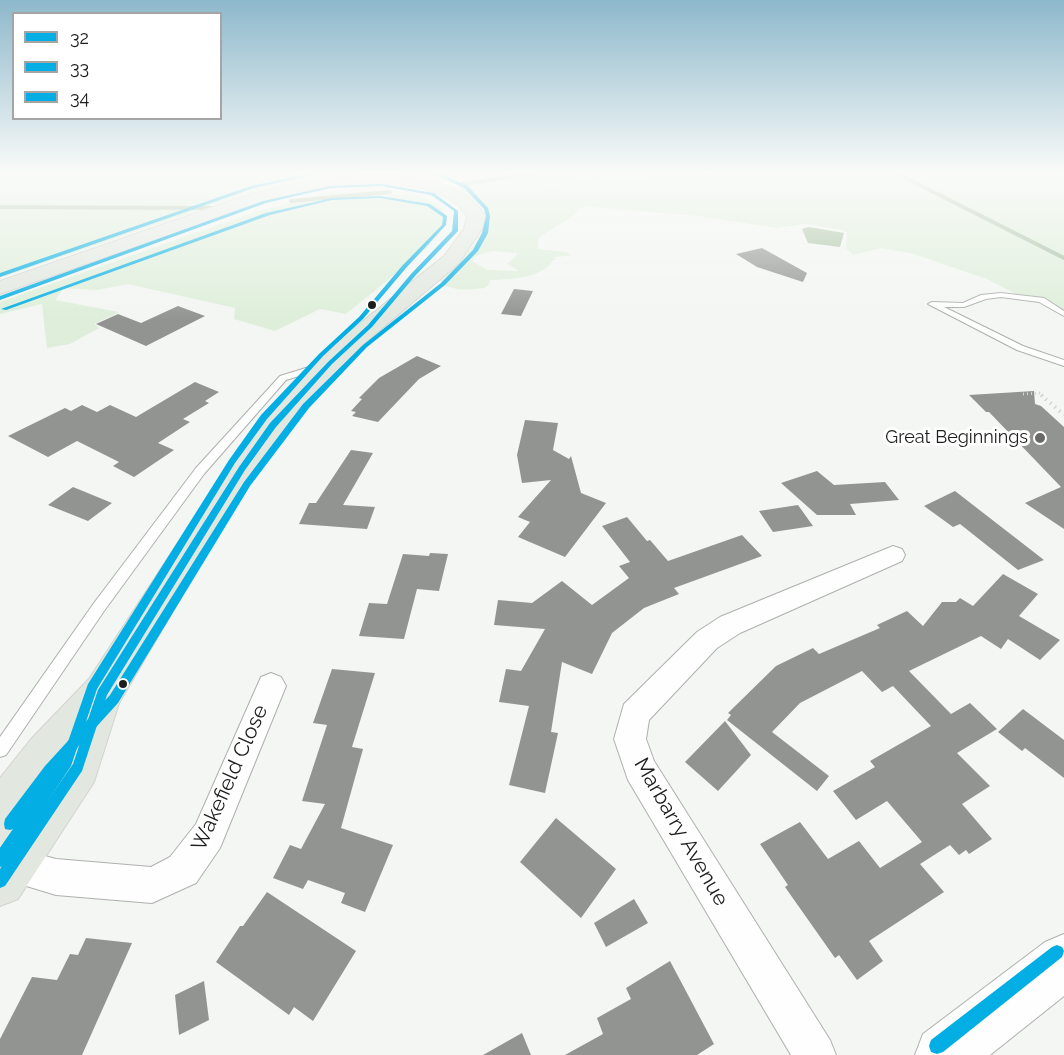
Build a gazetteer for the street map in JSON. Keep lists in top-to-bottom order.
{
  "streets": {
    "street": ["Wakefield Close", "Marbarry Avenue"]
  },
  "places": ["Great Beginnings"],
  "lines": ["transit line 32", "transit line 33", "transit line 34"],
  "legend": ["32", "33", "34"]
}
